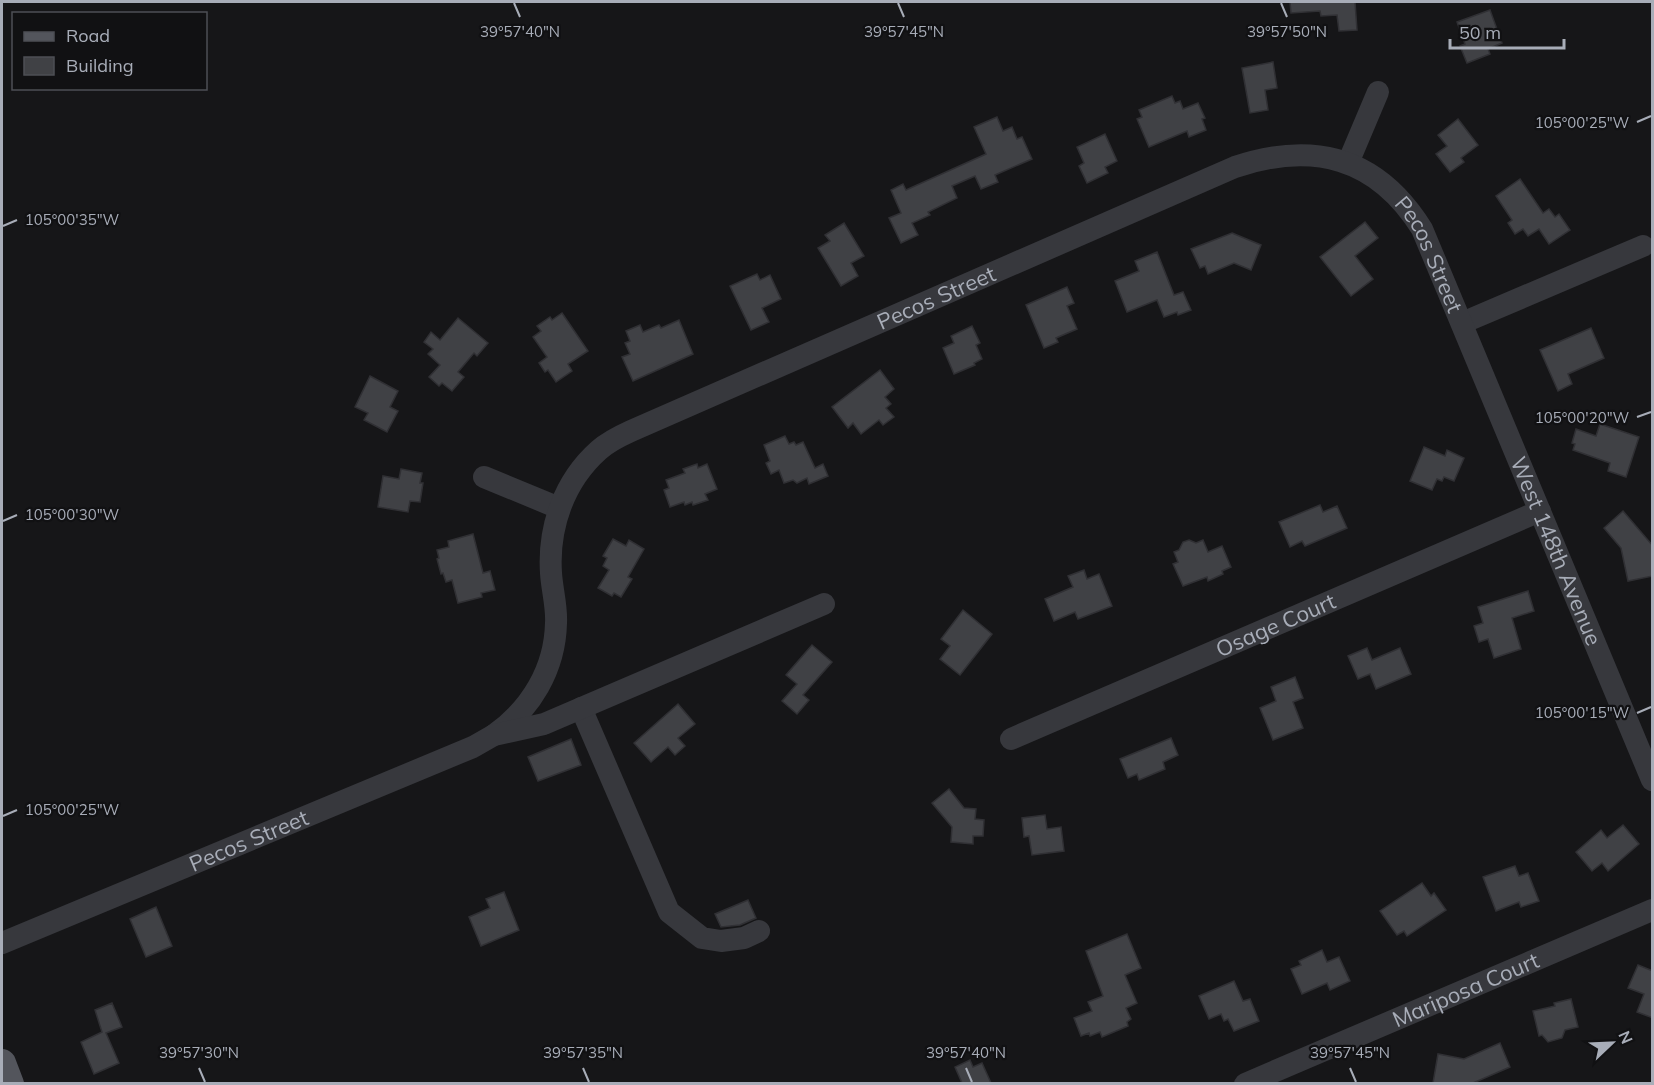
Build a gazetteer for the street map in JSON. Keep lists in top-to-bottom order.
{
  "streets": {
    "street": [
      "Pecos Street",
      "West 148th Avenue",
      "Osage Court",
      "Mariposa Court"
    ]
  },
  "crossings": [
    ["Pecos Street", "West 148th Avenue"],
    ["West 148th Avenue", "Osage Court"]
  ],
  "legend": ["Road", "Building"],
  "scale_bar": "50 m",
  "north": "top right",
  "coordinates": [
    "39°57'40\"N",
    "39°57'45\"N",
    "39°57'50\"N",
    "105°00'25\"W",
    "105°00'35\"W",
    "105°00'20\"W",
    "105°00'30\"W",
    "105°00'15\"W",
    "39°57'30\"N",
    "39°57'35\"N"
  ]
}
